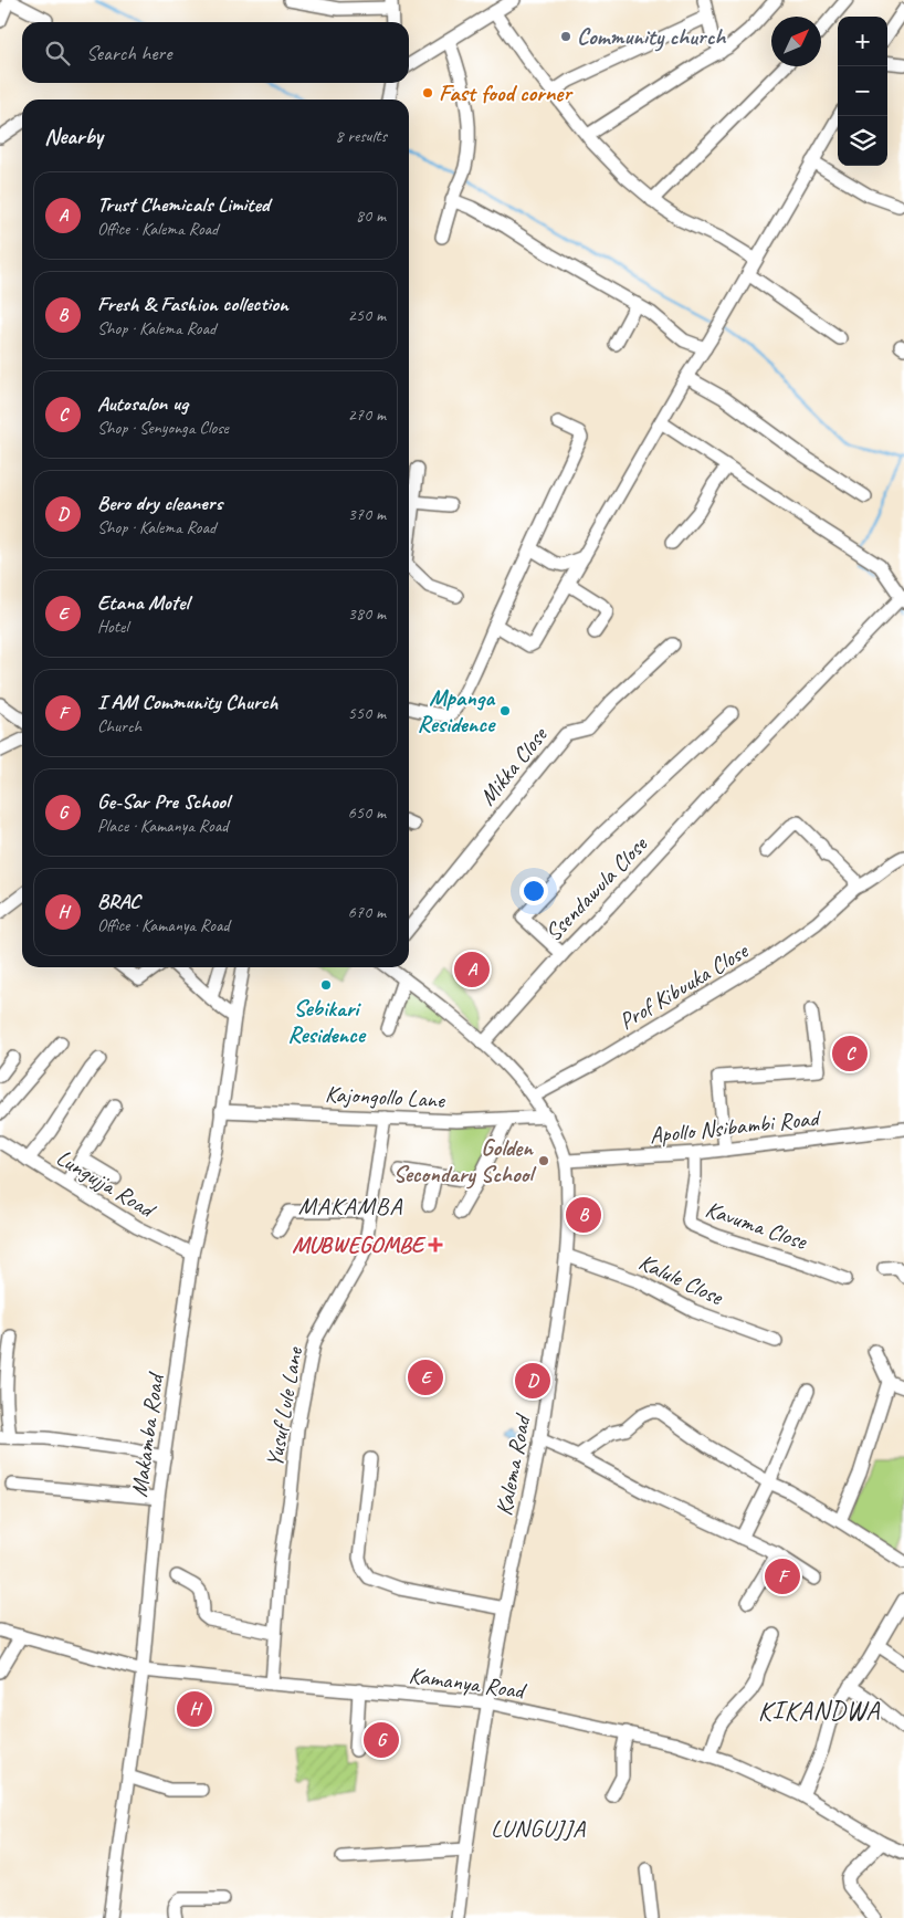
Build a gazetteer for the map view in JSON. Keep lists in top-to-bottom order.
{
  "streets": {
    "street": [
      "Mikka Close",
      "Ssendawula Close",
      "Prof Kibuuka Close",
      "Kajongollo Lane",
      "Apollo Nsibambi Road",
      "Lungujja Road",
      "Kavuma Close",
      "Kalule Close",
      "Yusuf Lule Lane",
      "Makamba Road",
      "Kalema Road",
      "Kamanya Road"
    ]
  },
  "crossings": [
    ["Ssendawula Close", "Kalema Road"],
    ["Prof Kibuuka Close", "Kalema Road"],
    ["Kajongollo Lane", "Yusuf Lule Lane"],
    ["Kajongollo Lane", "Makamba Road"],
    ["Kajongollo Lane", "Kalema Road"],
    ["Apollo Nsibambi Road", "Kavuma Close"],
    ["Apollo Nsibambi Road", "Kalema Road"],
    ["Lungujja Road", "Makamba Road"],
    ["Kalule Close", "Kalema Road"],
    ["Yusuf Lule Lane", "Kamanya Road"],
    ["Makamba Road", "Kamanya Road"],
    ["Kalema Road", "Kamanya Road"]
  ],
  "districts": ["MAKAMBA", "KIKANDWA", "LUNGUJJA"],
  "places": {
    "other": [
      "Community church",
      "Fast food corner",
      "Mpanga Residence",
      "Sebikari Residence",
      "Golden Secondary School"
    ],
    "health": ["MUBWEGOMBE"]
  },
  "north": "top right",
  "page": {
    "map_buttons": ["+", "−"],
    "search": "Search here",
    "heading": ["Nearby", "8 results"],
    "list": [
      {
        "mark": "A",
        "name": "Trust Chemicals Limited",
        "note": "Office · Kalema Road",
        "value": "80 m"
      },
      {
        "mark": "B",
        "name": "Fresh & Fashion collection",
        "note": "Shop · Kalema Road",
        "value": "250 m"
      },
      {
        "mark": "C",
        "name": "Autosalon ug",
        "note": "Shop · Senyonga Close",
        "value": "270 m"
      },
      {
        "mark": "D",
        "name": "Bero dry cleaners",
        "note": "Shop · Kalema Road",
        "value": "370 m"
      },
      {
        "mark": "E",
        "name": "Etana Motel",
        "note": "Hotel",
        "value": "380 m"
      },
      {
        "mark": "F",
        "name": "I AM Community Church",
        "note": "Church",
        "value": "550 m"
      },
      {
        "mark": "G",
        "name": "Ge-Sar Pre School",
        "note": "Place · Kamanya Road",
        "value": "650 m"
      },
      {
        "mark": "H",
        "name": "BRAC",
        "note": "Office · Kamanya Road",
        "value": "670 m"
      }
    ],
    "pins": [
      "A",
      "C",
      "B",
      "E",
      "D",
      "F",
      "H",
      "G"
    ]
  }
}
